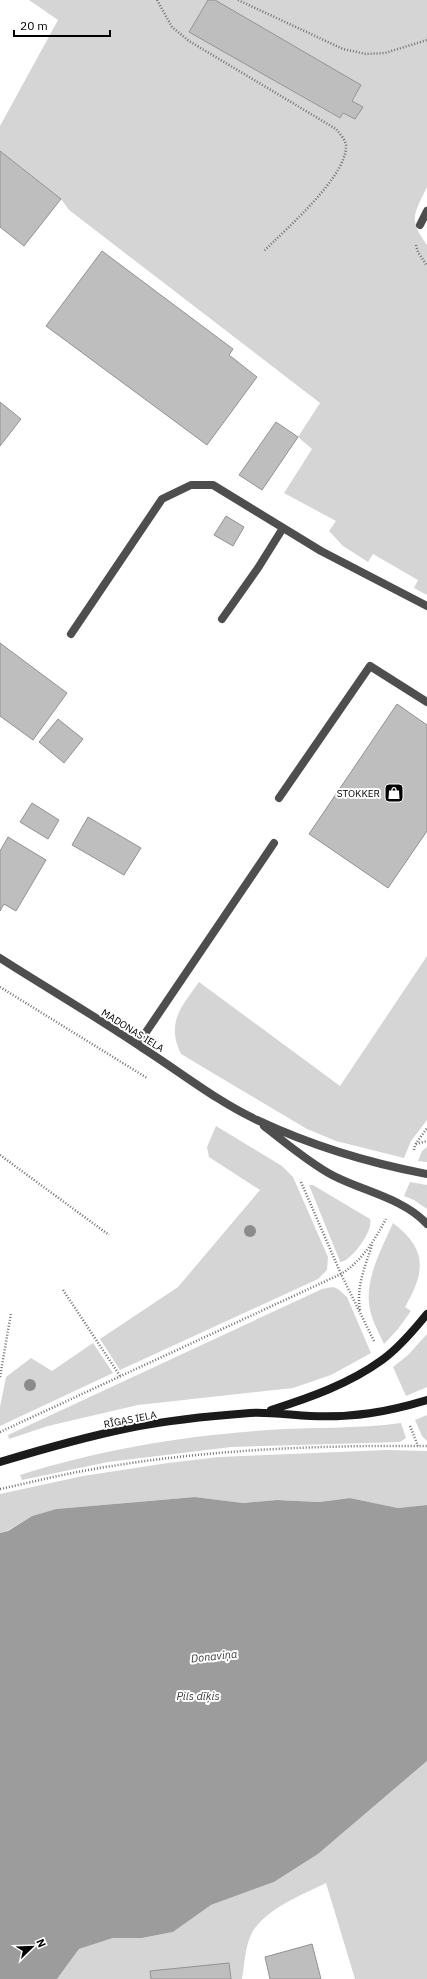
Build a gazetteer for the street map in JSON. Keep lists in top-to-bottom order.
{
  "streets": {
    "main road": ["RĪGAS IELA"],
    "street": ["MADONAS IELA"]
  },
  "water": ["Donaviņa", "Pils dīķis"],
  "places": {
    "shop": ["STOKKER"]
  },
  "scale_bar": "20 m",
  "north": "top right"
}
